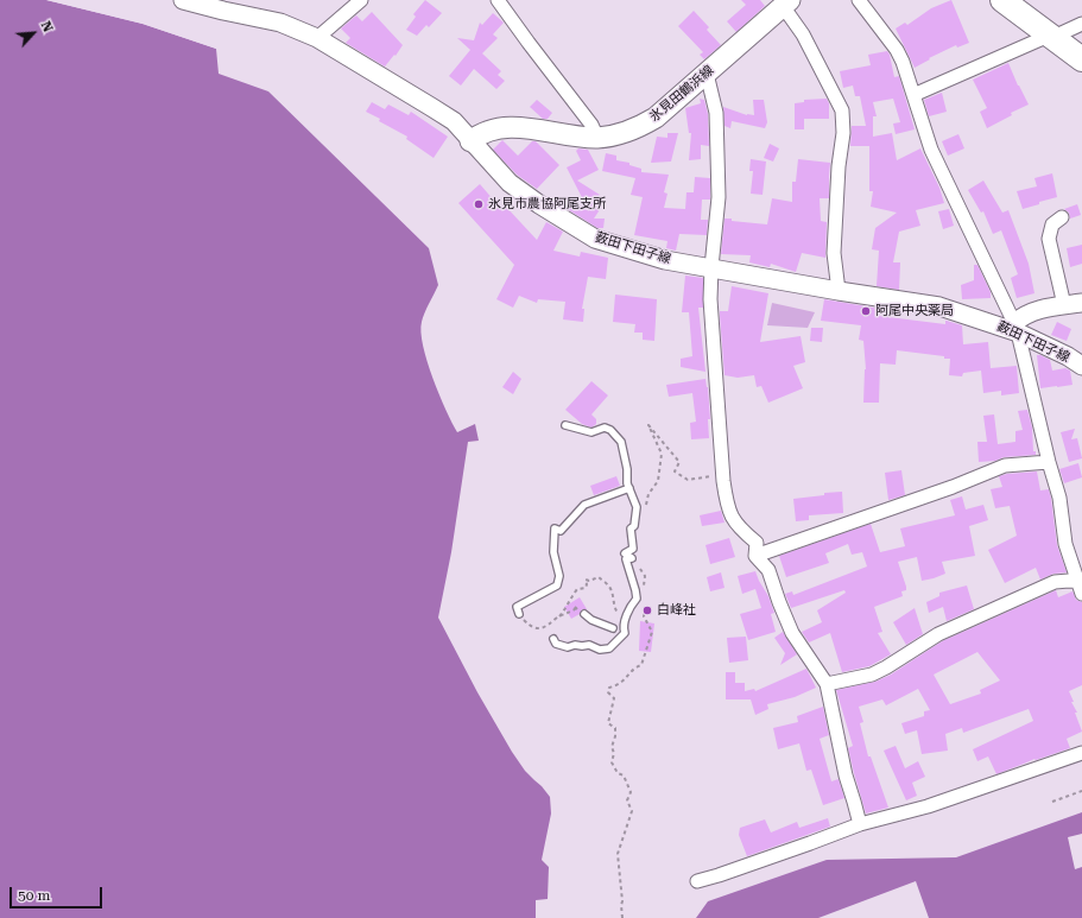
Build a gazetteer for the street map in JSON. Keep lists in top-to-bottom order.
{
  "streets": {
    "main road": ["氷見田鶴浜線", "薮田下田子線"]
  },
  "crossings": [
    ["氷見田鶴浜線", "薮田下田子線"]
  ],
  "places": ["氷見市農協阿尾支所", "阿尾中央薬局", "白峰社"],
  "scale_bar": "50 m",
  "north": "top right"
}
